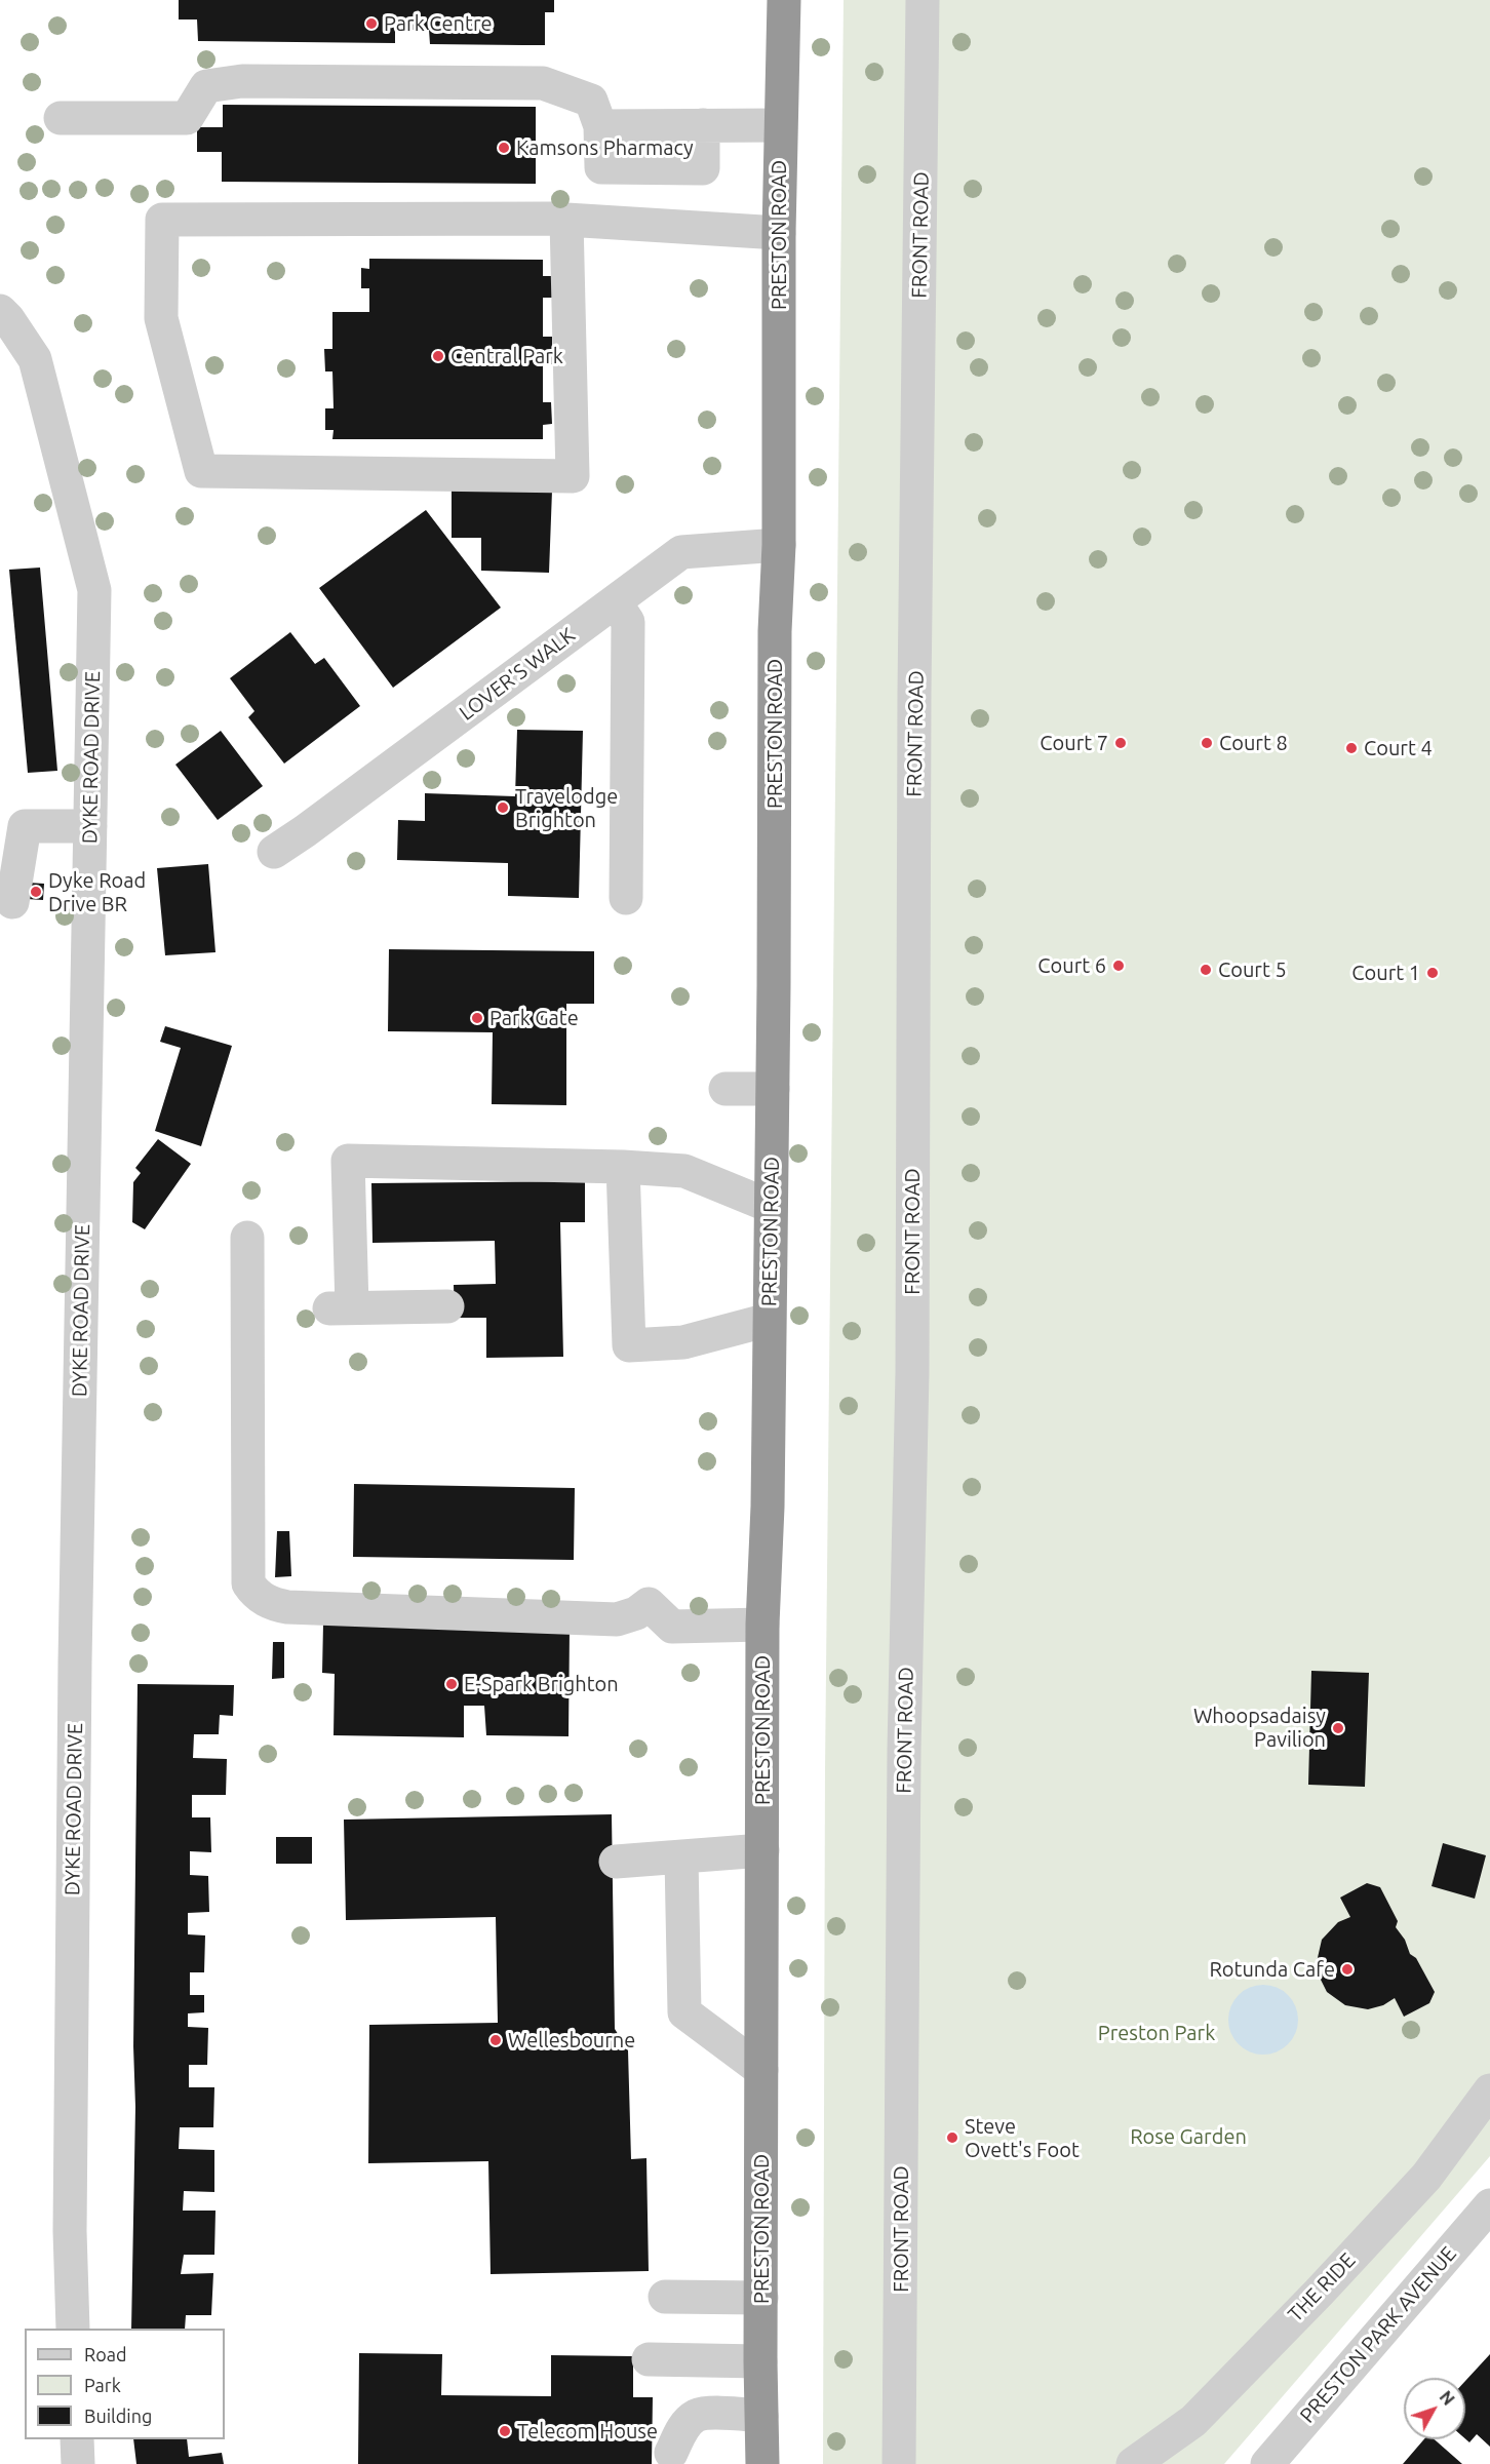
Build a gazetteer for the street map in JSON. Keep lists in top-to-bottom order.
{
  "streets": {
    "highway": ["PRESTON ROAD"],
    "street": [
      "FRONT ROAD",
      "LOVER'S WALK",
      "DYKE ROAD DRIVE",
      "THE RIDE",
      "PRESTON PARK AVENUE"
    ]
  },
  "crossings": [
    ["PRESTON ROAD", "LOVER'S WALK"]
  ],
  "parks": ["Preston Park", "Rose Garden"],
  "places": [
    "Park Centre",
    "Kamsons Pharmacy",
    "Central Park",
    "Court 7",
    "Court 8",
    "Court 4",
    "Travelodge Brighton",
    "Dyke Road Drive BR",
    "Court 6",
    "Court 5",
    "Court 1",
    "Park Gate",
    "E-Spark Brighton",
    "Whoopsadaisy Pavilion",
    "Rotunda Cafe",
    "Wellesbourne",
    "Steve Ovett's Foot",
    "Telecom House"
  ],
  "legend": ["Road", "Park", "Building"],
  "north": "top right"
}
